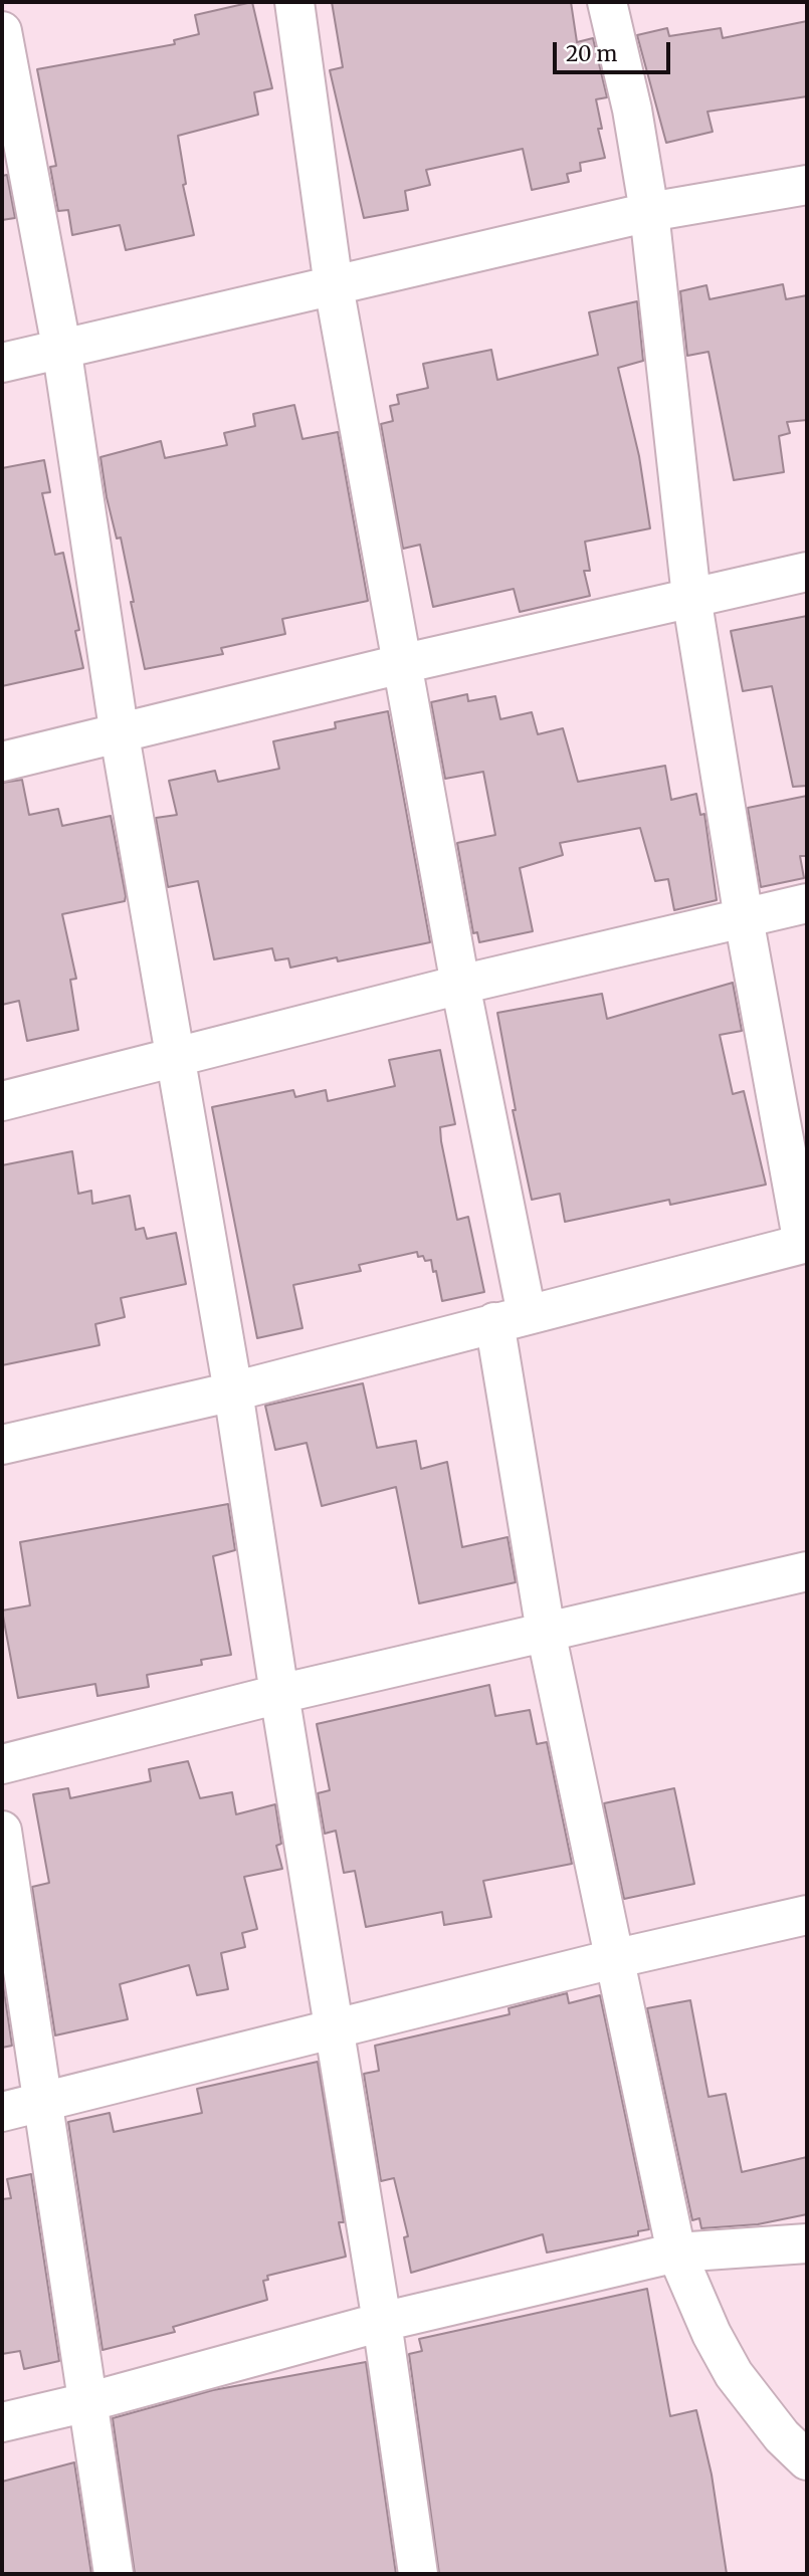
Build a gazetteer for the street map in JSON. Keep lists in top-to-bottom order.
{
  "scale_bar": "20 m"
}
